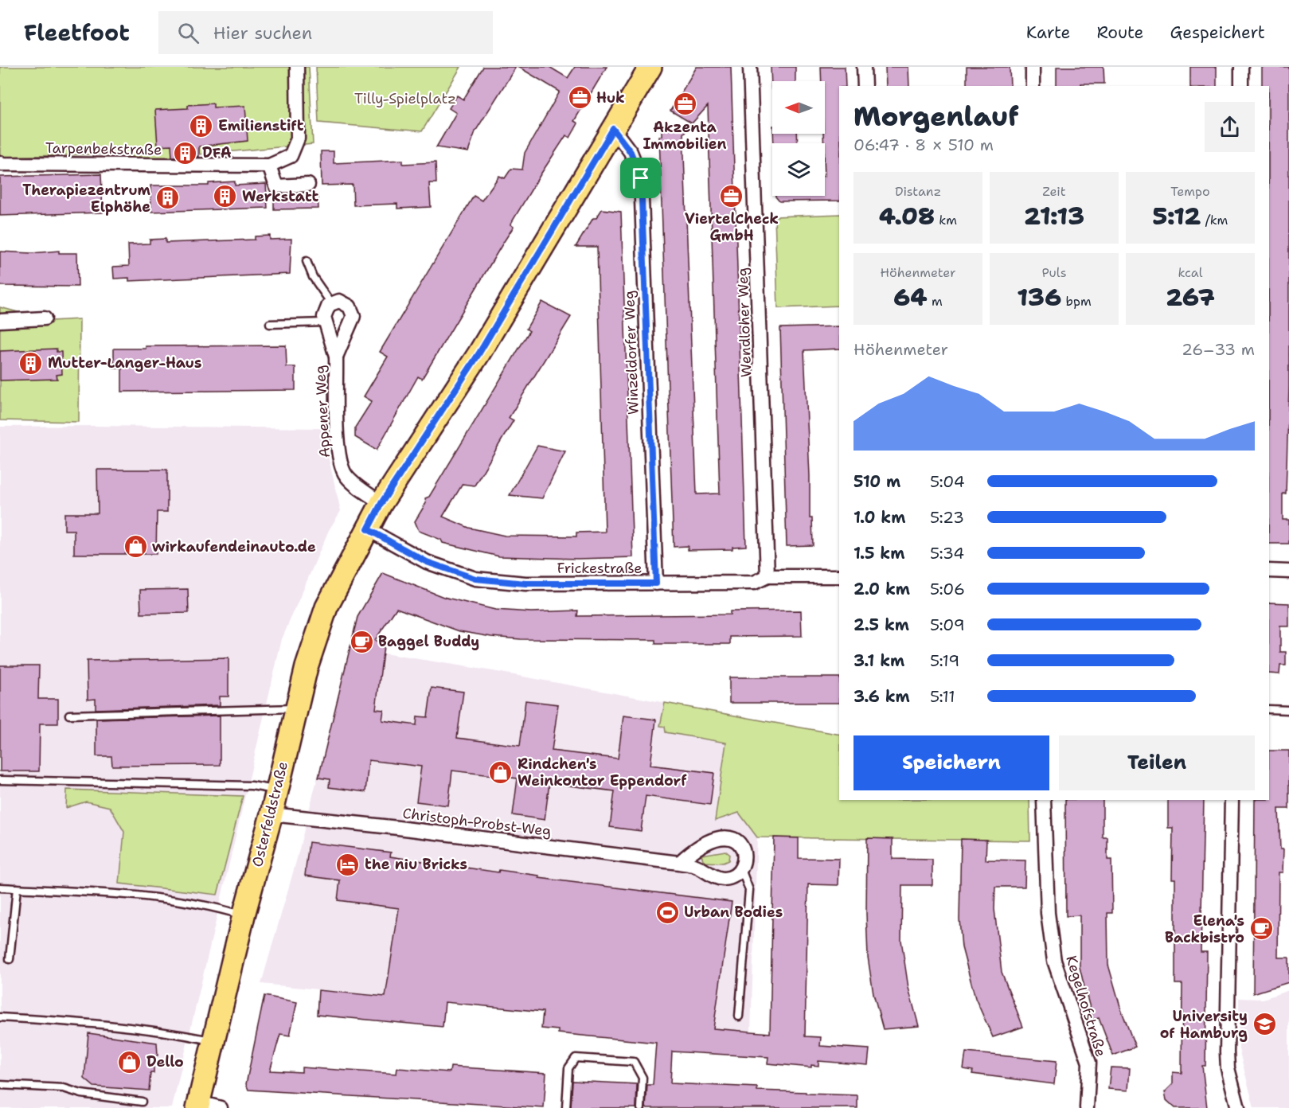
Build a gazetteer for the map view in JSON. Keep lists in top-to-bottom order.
{
  "streets": {
    "main road": ["Osterfeldstraße"],
    "street": [
      "Tarpenbekstraße",
      "Wendloher Weg",
      "Winzeldorfer Weg",
      "Appener Weg",
      "Frickestraße",
      "Christoph-Probst-Weg",
      "Kegelhofstraße"
    ]
  },
  "crossings": [
    ["Wendloher Weg", "Frickestraße"],
    ["Winzeldorfer Weg", "Frickestraße"],
    ["Winzeldorfer Weg", "Osterfeldstraße"],
    ["Appener Weg", "Osterfeldstraße"],
    ["Frickestraße", "Osterfeldstraße"],
    ["Osterfeldstraße", "Christoph-Probst-Weg"]
  ],
  "parks": ["Tilly-Spielplatz"],
  "places": {
    "office": ["Huk", "Akzenta Immobilien", "ViertelCheck GmbH"],
    "building": [
      "Emilienstift",
      "DFA",
      "Werkstatt",
      "Therapiezentrum Elphöhe",
      "Mutter-Langer-Haus"
    ],
    "shop": ["wirkaufendeinauto.de", "Rindchen's Weinkontor Eppendorf", "Dello"],
    "cafe": ["Baggel Buddy", "Elena's Backbistro"],
    "hotel": ["the niu Bricks"],
    "sports": ["Urban Bodies"],
    "school or university": ["University of Hamburg"]
  },
  "north": "left",
  "page": {
    "header": "Fleetfoot",
    "search": "Hier suchen",
    "nav": ["Karte", "Route", "Gespeichert"],
    "heading": ["Morgenlauf", "06:47 · 8 × 510 m"],
    "stats": [
      ["Distanz", "4.08 km"],
      ["Zeit", "21:13"],
      ["Tempo", "5:12 /km"],
      ["Höhenmeter", "64 m"],
      ["Puls", "136 bpm"],
      ["kcal", "267"]
    ],
    "chart": ["Höhenmeter", "26–33 m"],
    "list": [
      {
        "name": "510 m",
        "note": "5:04"
      },
      {
        "name": "1.0 km",
        "note": "5:23"
      },
      {
        "name": "1.5 km",
        "note": "5:34"
      },
      {
        "name": "2.0 km",
        "note": "5:06"
      },
      {
        "name": "2.5 km",
        "note": "5:09"
      },
      {
        "name": "3.1 km",
        "note": "5:19"
      },
      {
        "name": "3.6 km",
        "note": "5:11"
      }
    ],
    "buttons": ["Speichern", "Teilen"]
  }
}
